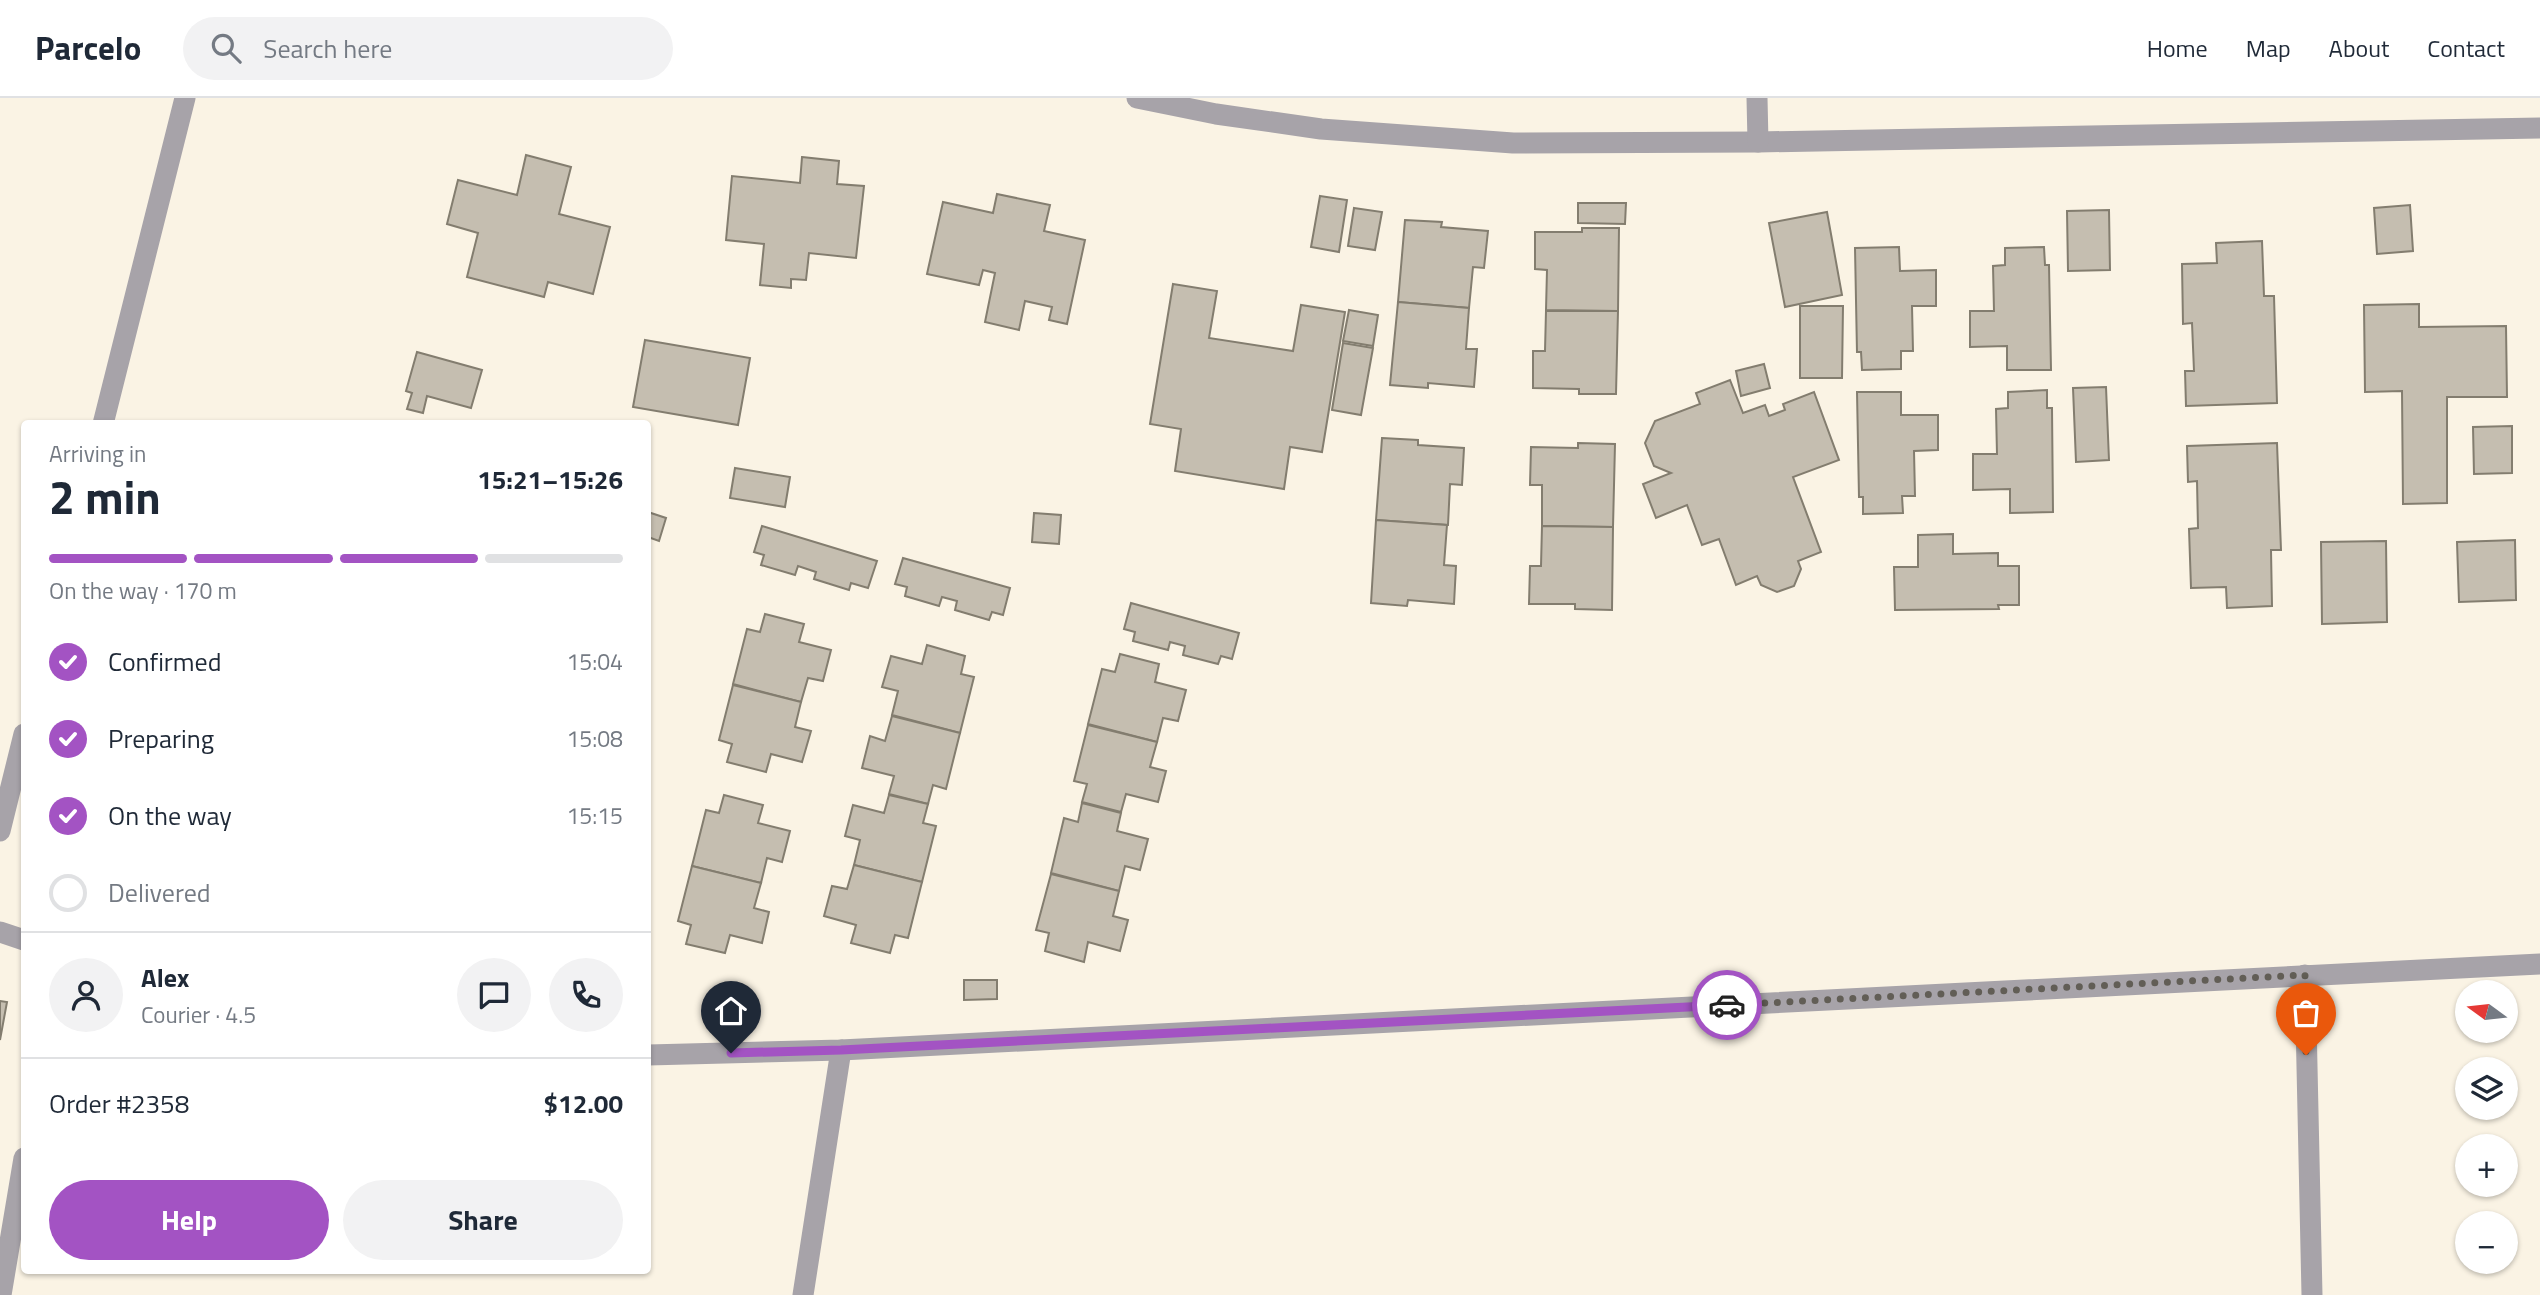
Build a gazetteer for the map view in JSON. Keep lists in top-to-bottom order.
{
  "north": "left",
  "page": {
    "header": "Parcelo",
    "search": "Search here",
    "nav": [
      "Home",
      "Map",
      "About",
      "Contact"
    ],
    "heading": ["2 min", "Arriving in", "15:21–15:26"],
    "panel": [
      "Alex",
      "Courier · 4.5",
      "Order #2358",
      "$12.00"
    ],
    "bar": "On the way · 170 m",
    "list": [
      ["Confirmed", "15:04"],
      ["Preparing", "15:08"],
      ["On the way", "15:15"],
      "Delivered"
    ],
    "map_buttons": ["+", "−"],
    "buttons": ["Help", "Share"]
  }
}
